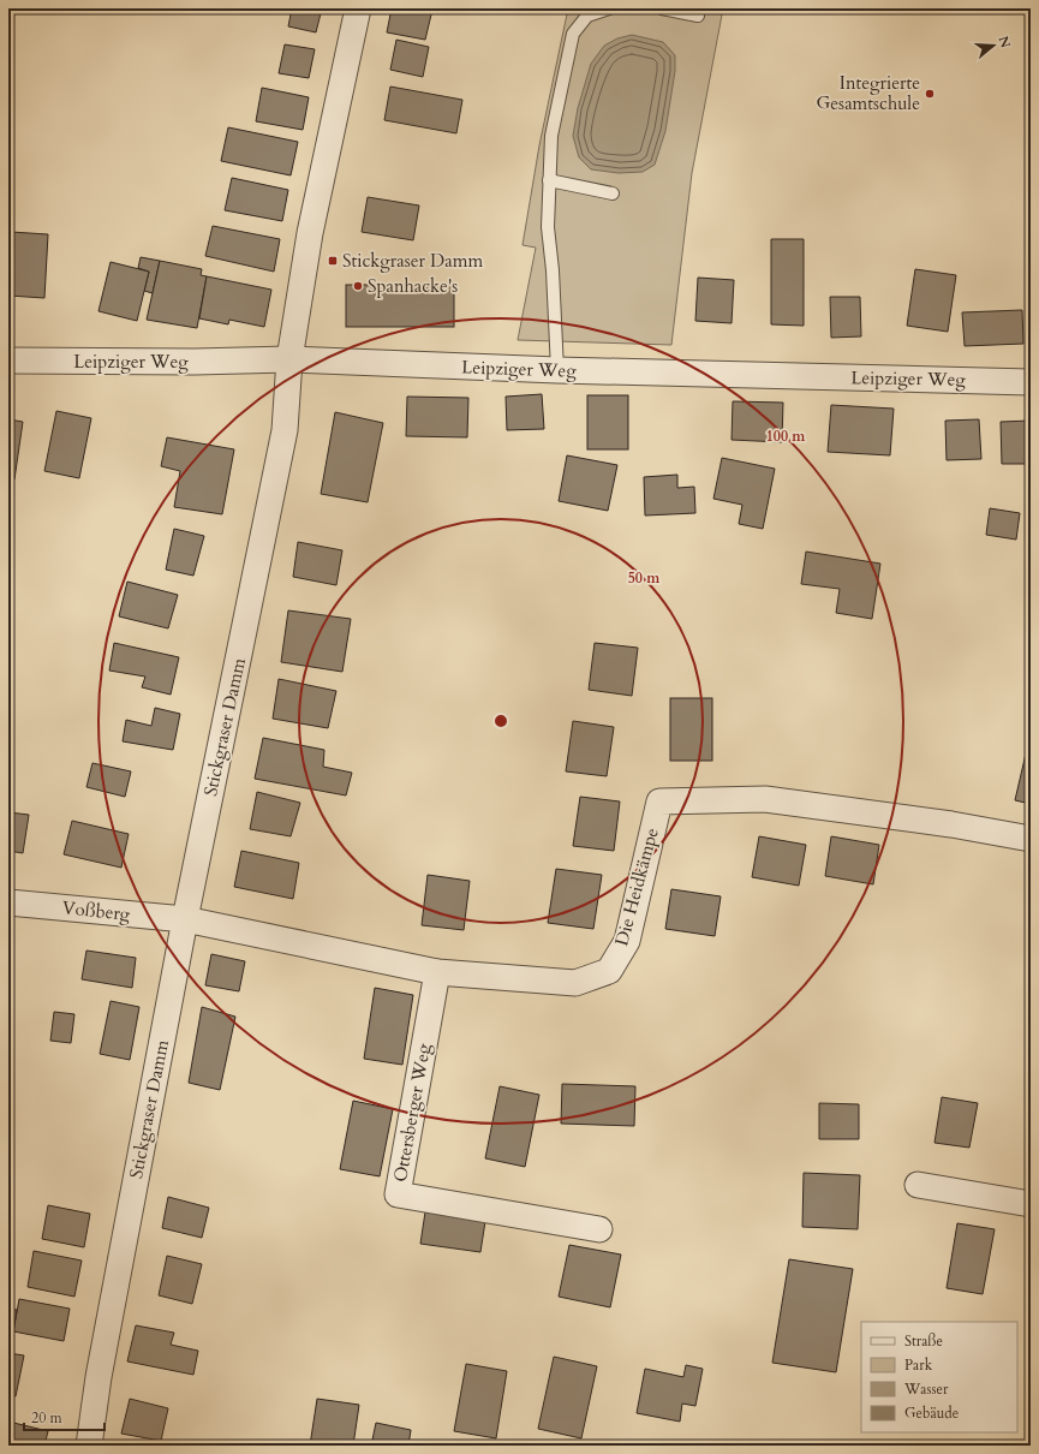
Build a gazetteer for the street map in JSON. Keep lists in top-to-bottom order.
{
  "streets": {
    "street": [
      "Leipziger Weg",
      "Stickgraser Damm",
      "Die Heidkämpe",
      "Voßberg",
      "Ottersberger Weg"
    ]
  },
  "crossings": [
    ["Leipziger Weg", "Stickgraser Damm"],
    ["Stickgraser Damm", "Die Heidkämpe"],
    ["Stickgraser Damm", "Voßberg"],
    ["Die Heidkämpe", "Voßberg"],
    ["Die Heidkämpe", "Ottersberger Weg"]
  ],
  "places": {
    "other": ["Integrierte Gesamtschule", "Spanhacke's"],
    "transit": ["Stickgraser Damm"]
  },
  "legend": [
    "Straße",
    "Park",
    "Wasser",
    "Gebäude"
  ],
  "scale_bar": "20 m",
  "north": "right",
  "rings": ["100 m", "50 m"]
}
